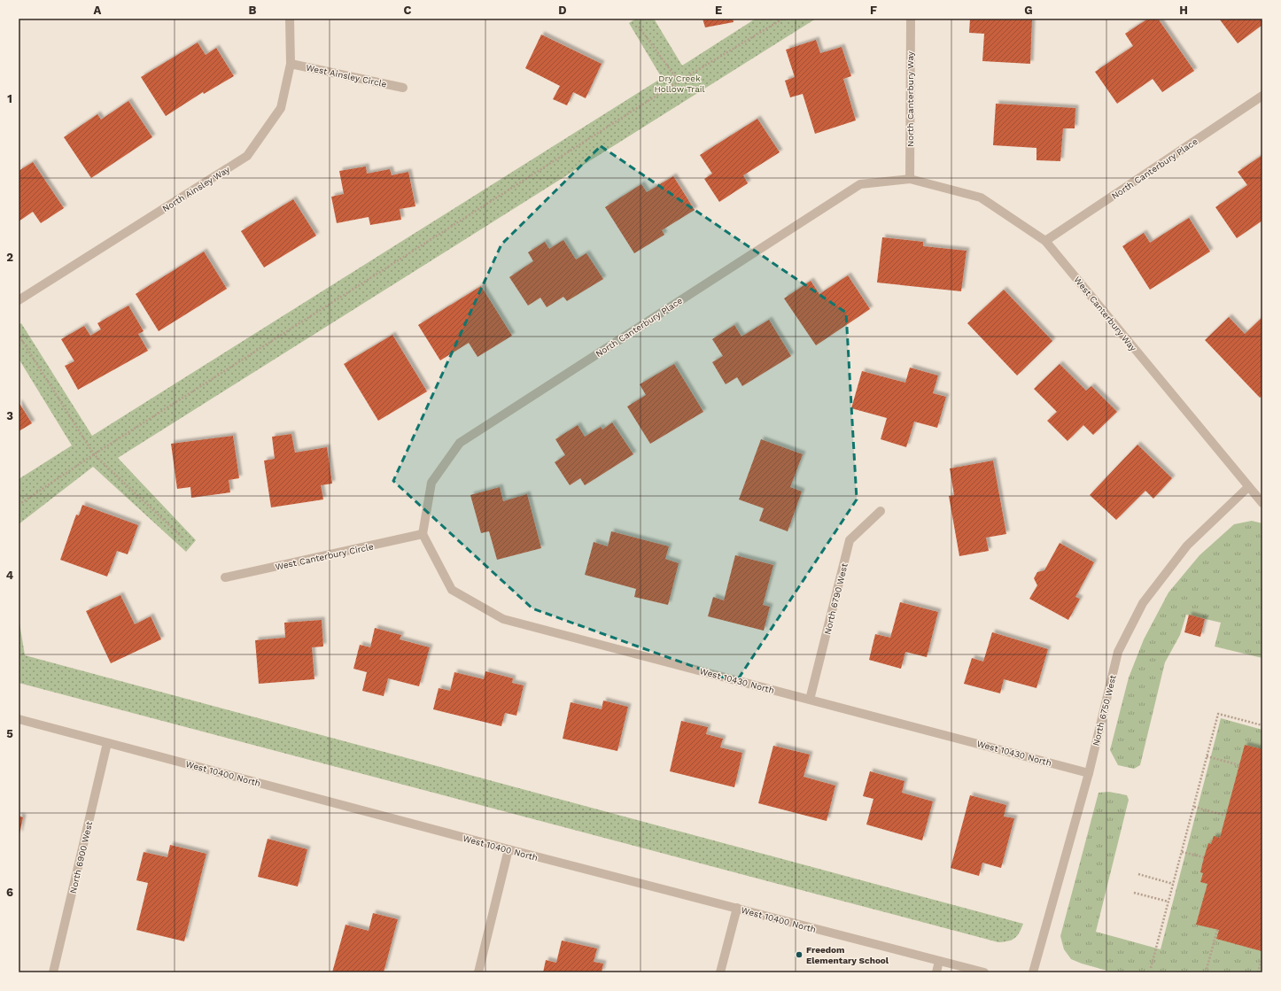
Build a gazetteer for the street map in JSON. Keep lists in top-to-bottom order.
{
  "streets": {
    "street": [
      "West Ainsley Circle",
      "North Canterbury Way",
      "North Canterbury Place",
      "North Ainsley Way",
      "West Canterbury Way",
      "West Canterbury Circle",
      "North 6790 West",
      "West 10430 North",
      "North 6750 West",
      "West 10400 North",
      "North 6900 West"
    ]
  },
  "crossings": [
    ["West Ainsley Circle", "North Ainsley Way"],
    ["North Canterbury Way", "North Canterbury Place"],
    ["North Canterbury Way", "West Canterbury Way"],
    ["North Canterbury Place", "West Canterbury Way"],
    ["North Canterbury Place", "West Canterbury Circle"],
    ["North Canterbury Place", "West 10430 North"],
    ["West Canterbury Way", "North 6750 West"],
    ["West Canterbury Circle", "West 10430 North"],
    ["North 6790 West", "West 10430 North"],
    ["West 10430 North", "North 6750 West"],
    ["West 10400 North", "North 6900 West"]
  ],
  "parks": ["Dry Creek Hollow Trail"],
  "places": ["Freedom Elementary School"],
  "grid": {
    "columns": [
      "A",
      "B",
      "C",
      "D",
      "E",
      "F",
      "G",
      "H"
    ],
    "rows": [
      "1",
      "2",
      "3",
      "4",
      "5",
      "6"
    ]
  }
}
